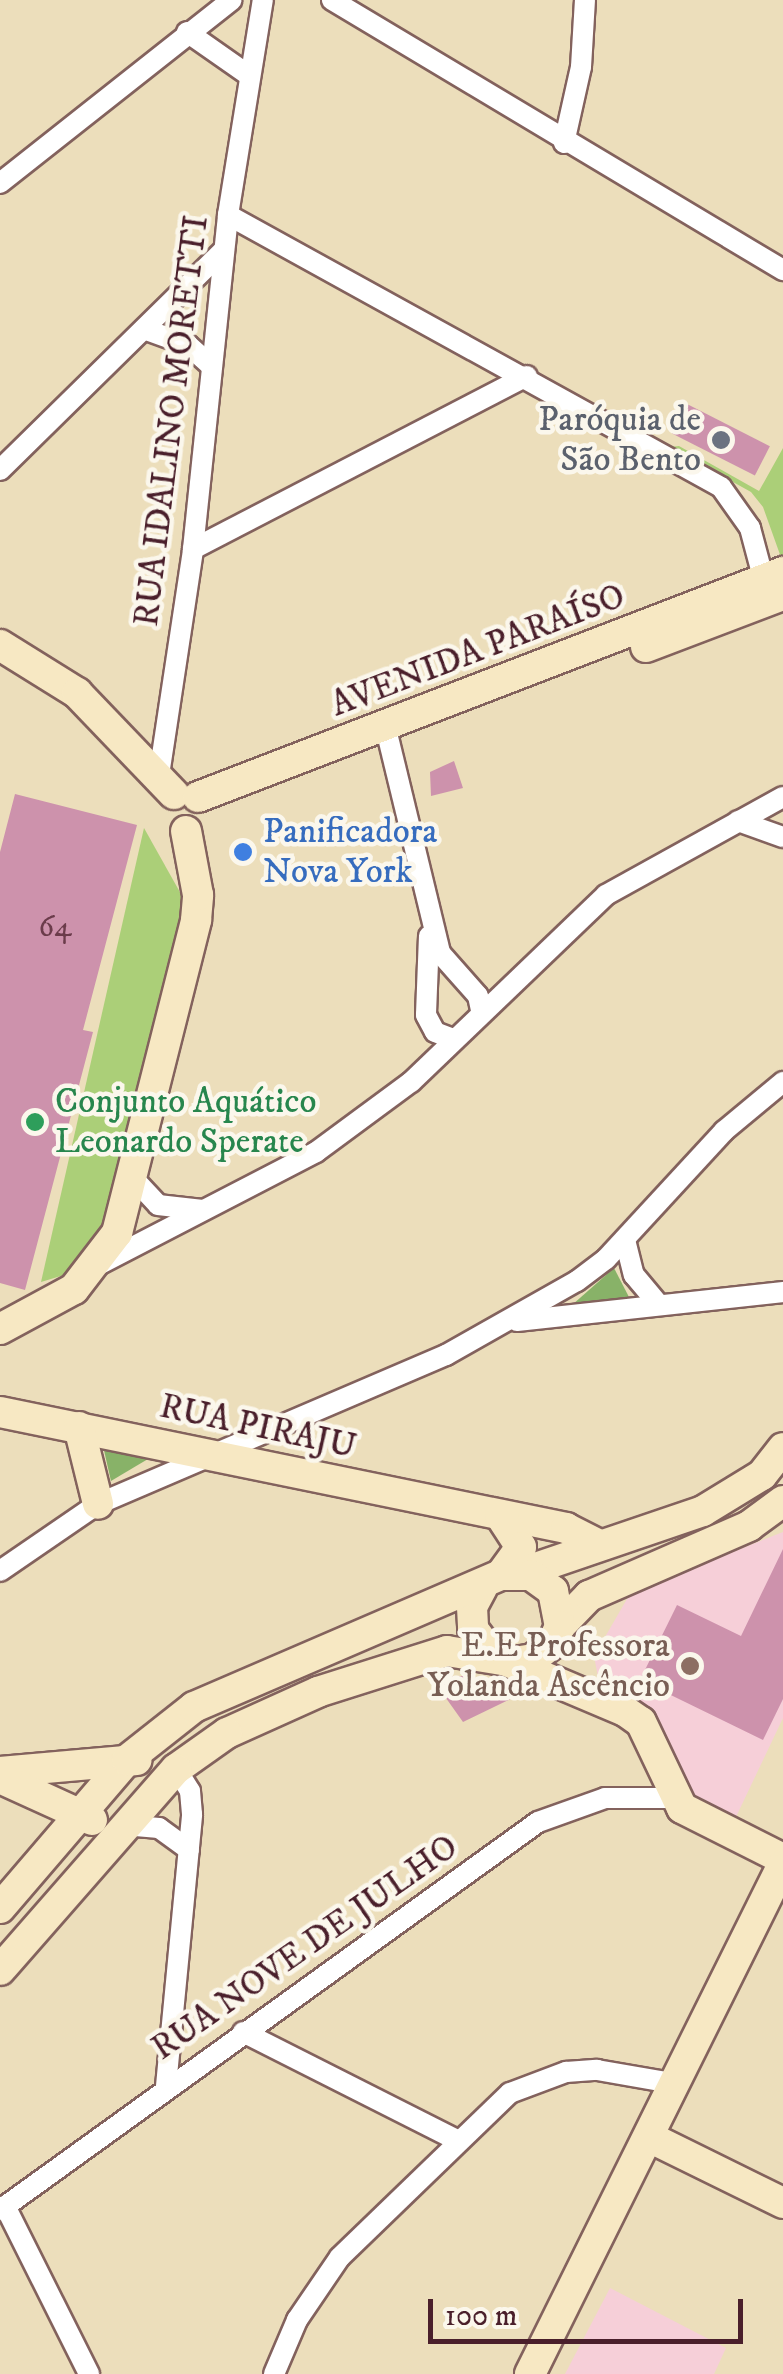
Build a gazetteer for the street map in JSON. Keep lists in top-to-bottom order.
{
  "streets": {
    "street": [
      "RUA IDALINO MORETTI",
      "AVENIDA PARAÍSO",
      "RUA PIRAJU",
      "RUA NOVE DE JULHO"
    ]
  },
  "crossings": [
    ["RUA IDALINO MORETTI", "AVENIDA PARAÍSO"]
  ],
  "places": [
    "Paróquia de São Bento",
    "Panificadora Nova York",
    "Conjunto Aquático Leonardo Sperate",
    "E.E Professora Yolanda Ascêncio"
  ],
  "house_numbers": ["64"],
  "scale_bar": "100 m"
}
